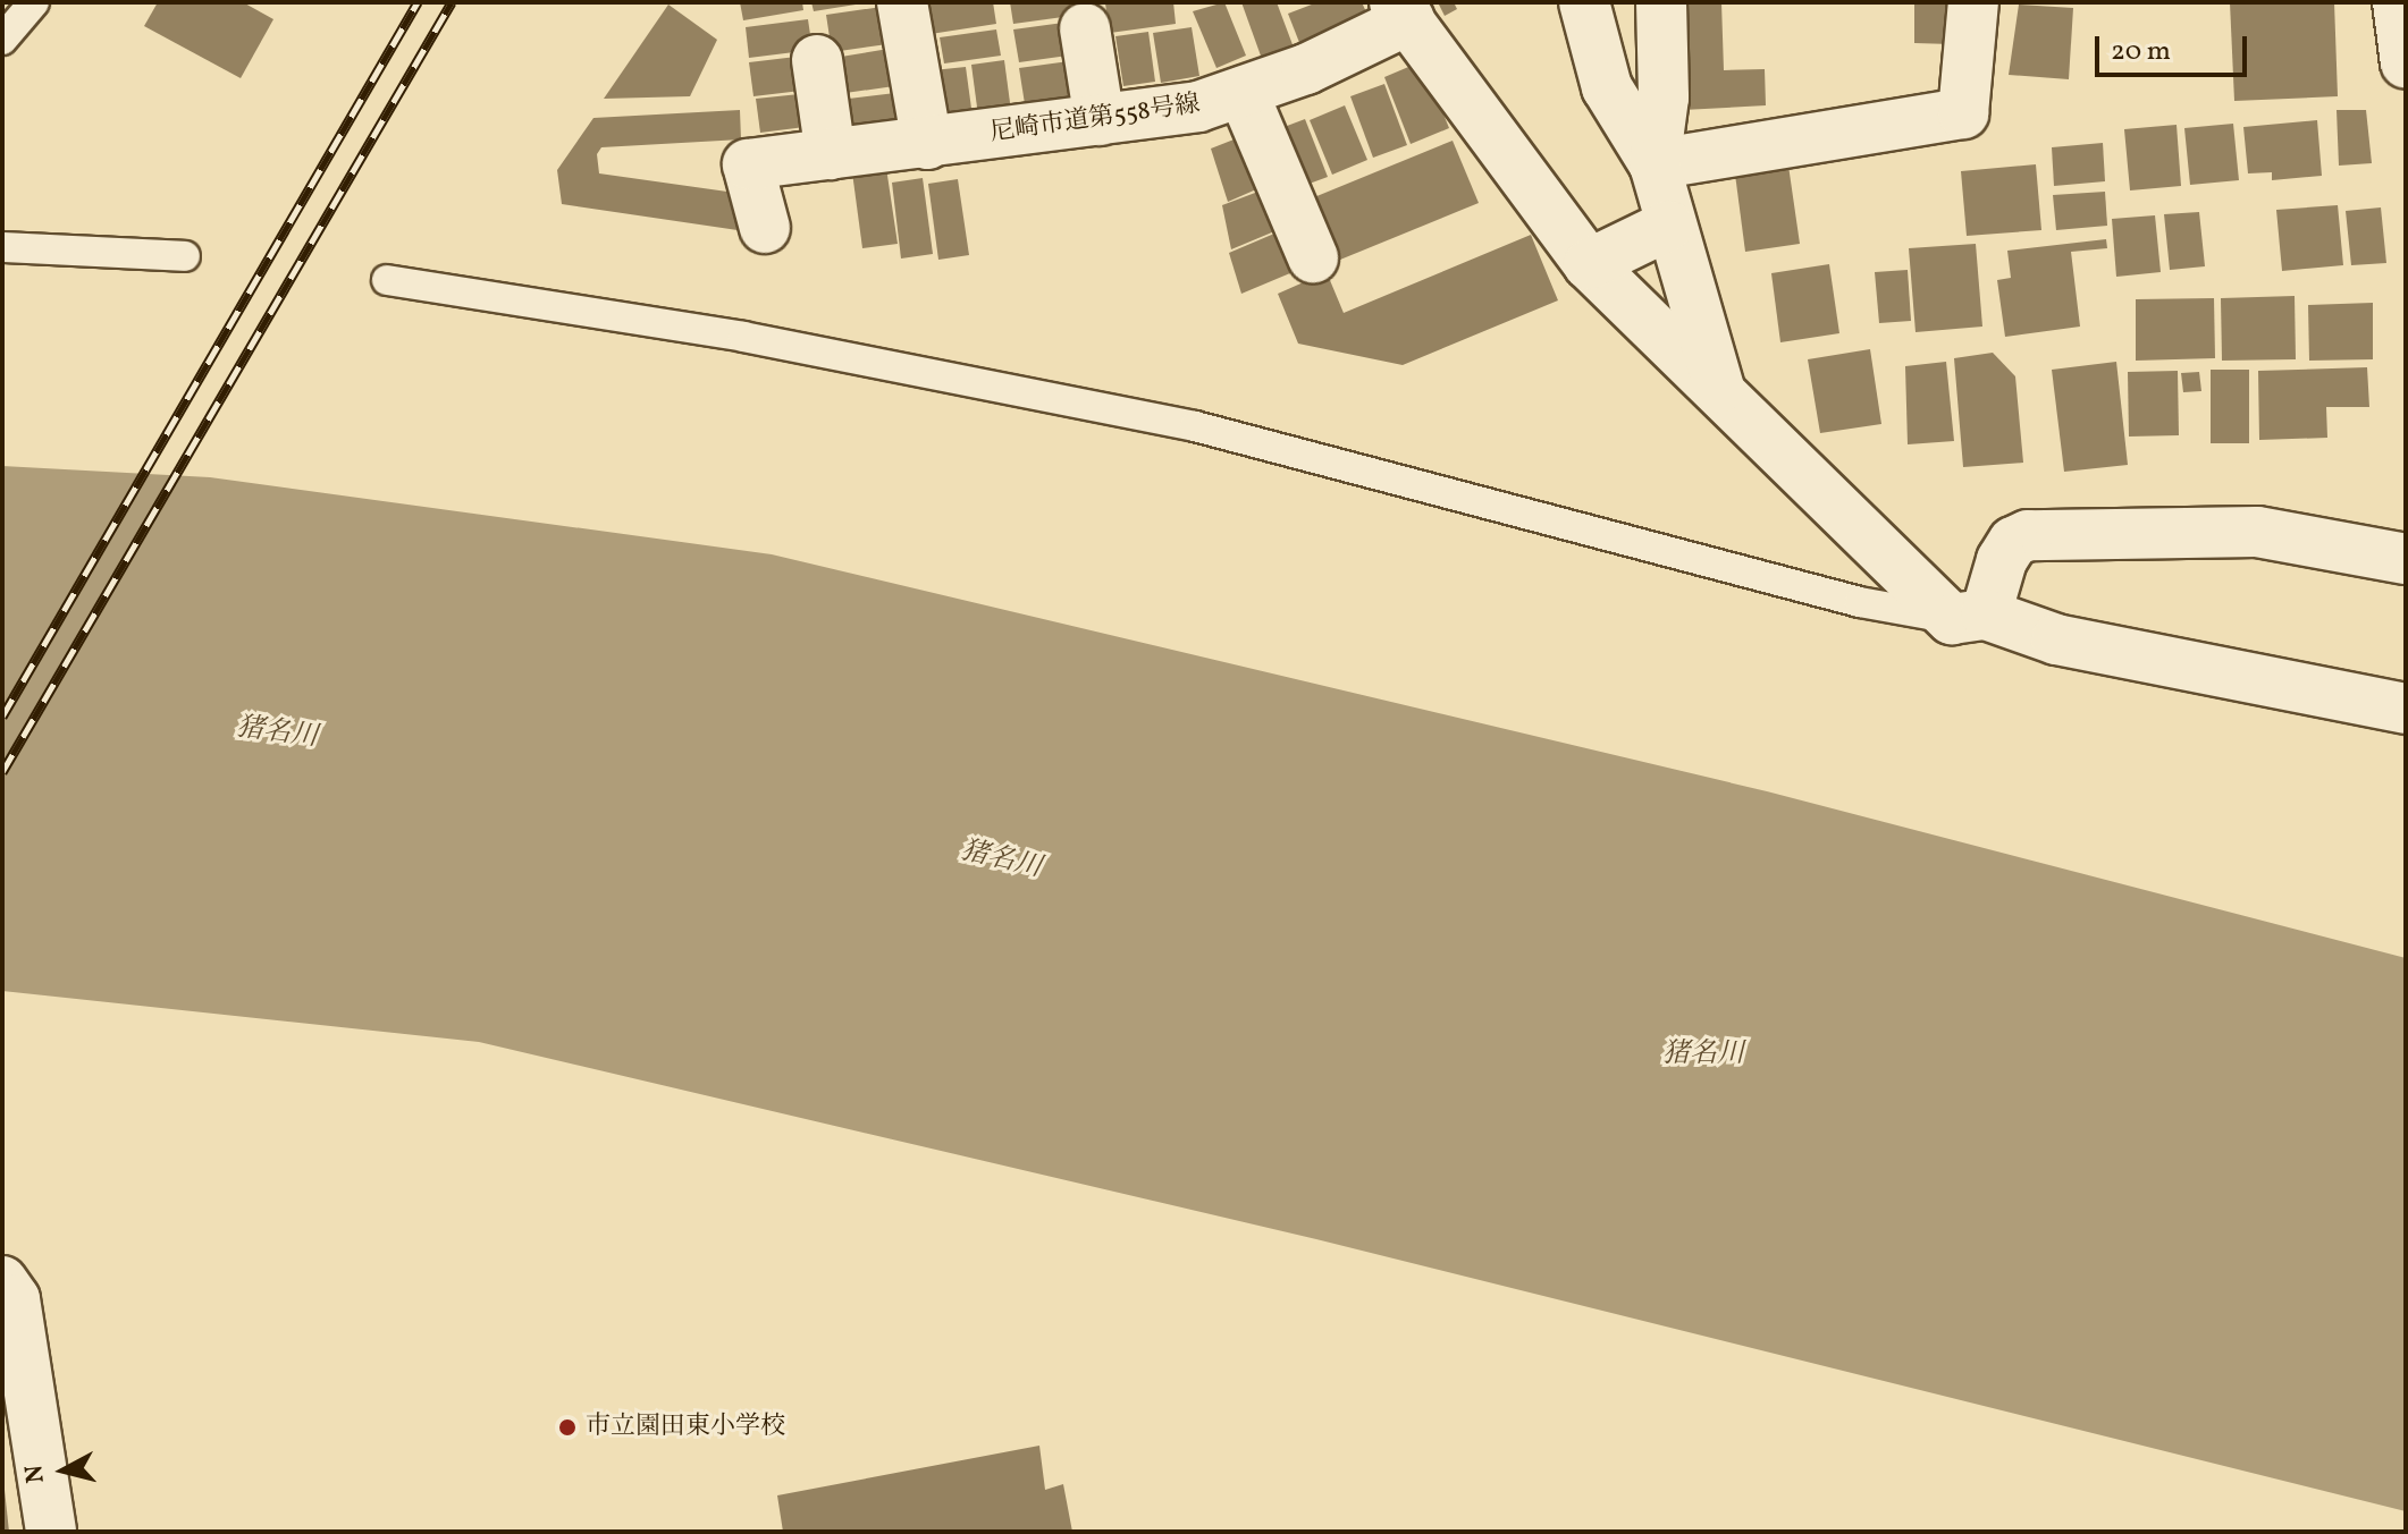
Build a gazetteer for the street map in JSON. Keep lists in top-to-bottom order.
{
  "streets": {
    "street": ["尼崎市道第558号線"]
  },
  "water": ["猪名川"],
  "places": ["市立園田東小学校"],
  "scale_bar": "20 m",
  "north": "left"
}
